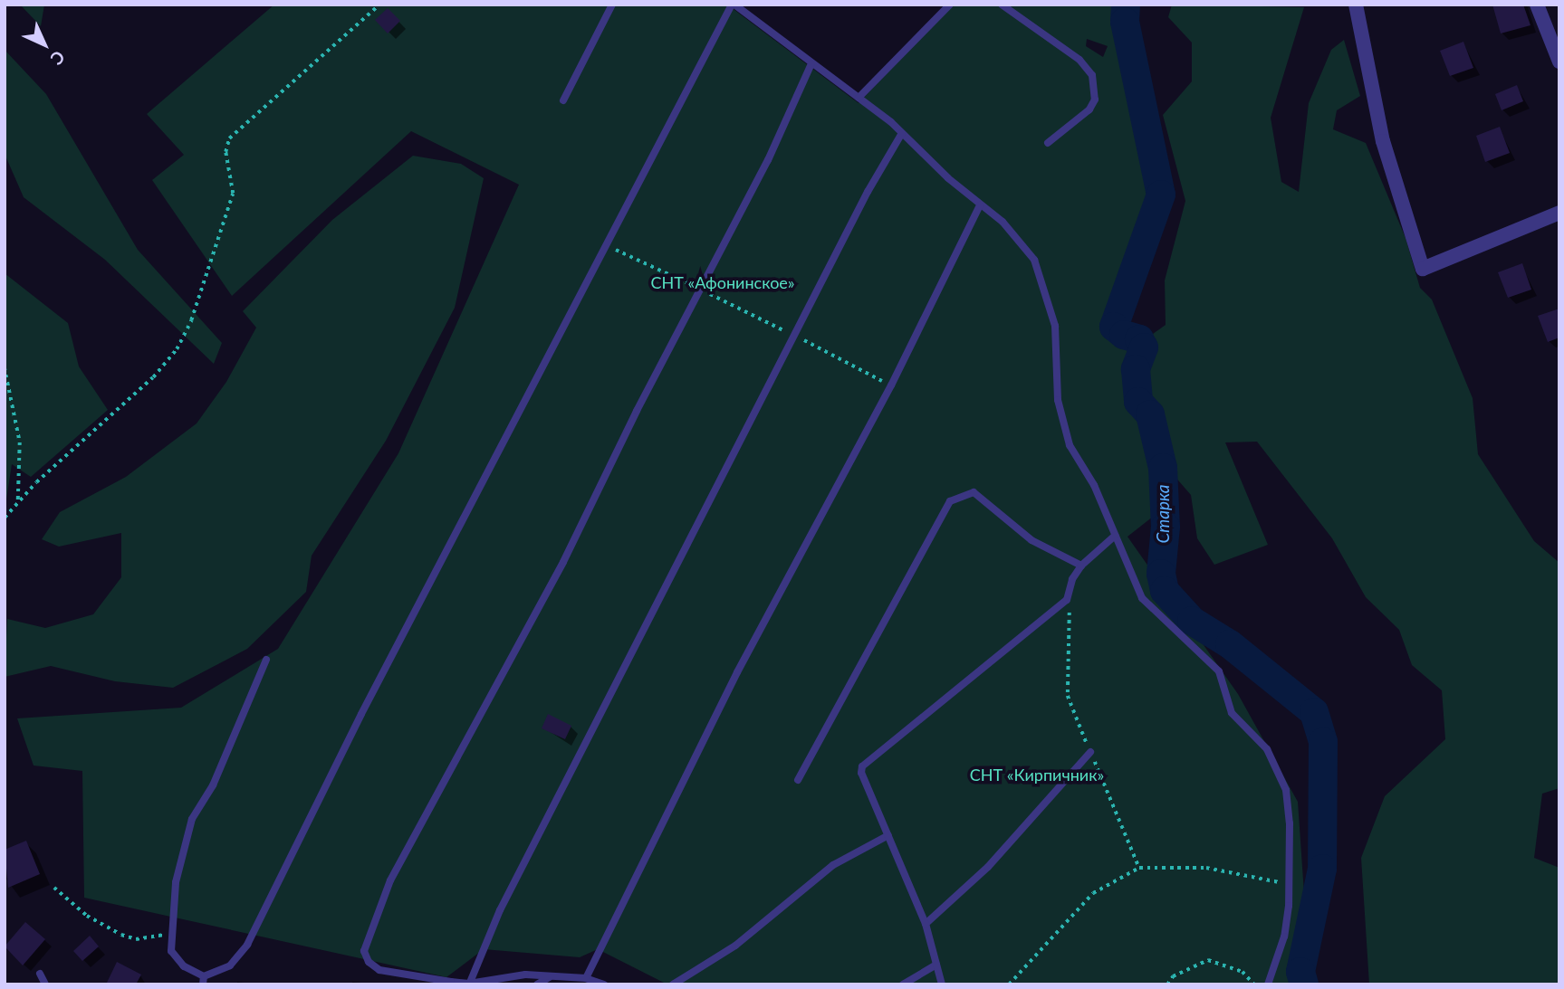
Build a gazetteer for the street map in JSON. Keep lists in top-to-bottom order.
{
  "water": ["Старка"],
  "parks": ["СНТ «Афонинское»", "СНТ «Кирпичник»"],
  "north": "bottom right"
}
